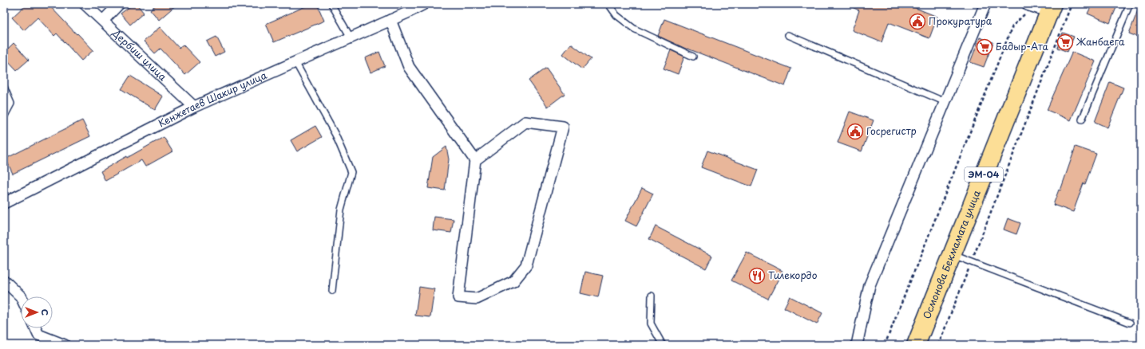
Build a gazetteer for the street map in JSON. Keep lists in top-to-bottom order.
{
  "streets": {
    "highway": ["ЭМ-04", "Осмонова Бекмамата улица"],
    "street": ["Дербиш улица", "Кенжетаев Шакир улица"]
  },
  "crossings": [
    ["Дербиш улица", "Кенжетаев Шакир улица"]
  ],
  "places": {
    "public building": ["Прокуратура", "Госрегистр"],
    "supermarket": ["Жанбаега", "Бадыр-Ата"],
    "restaurant": ["Тилекордо"]
  },
  "north": "right"
}
